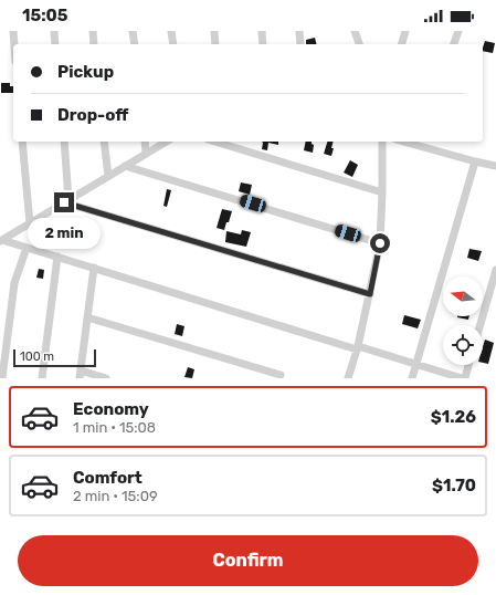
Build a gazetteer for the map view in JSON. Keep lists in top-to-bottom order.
{
  "scale_bar": "100 m",
  "north": "left",
  "page": {
    "status": "15:05",
    "banner": ["Pickup", "Drop-off"],
    "bubble": "2 min",
    "scale": "100 m",
    "list": [
      {
        "name": "Economy",
        "note": "1 min · 15:08",
        "value": "$1.26"
      },
      {
        "name": "Comfort",
        "note": "2 min · 15:09",
        "value": "$1.70"
      }
    ],
    "buttons": "Confirm"
  }
}
